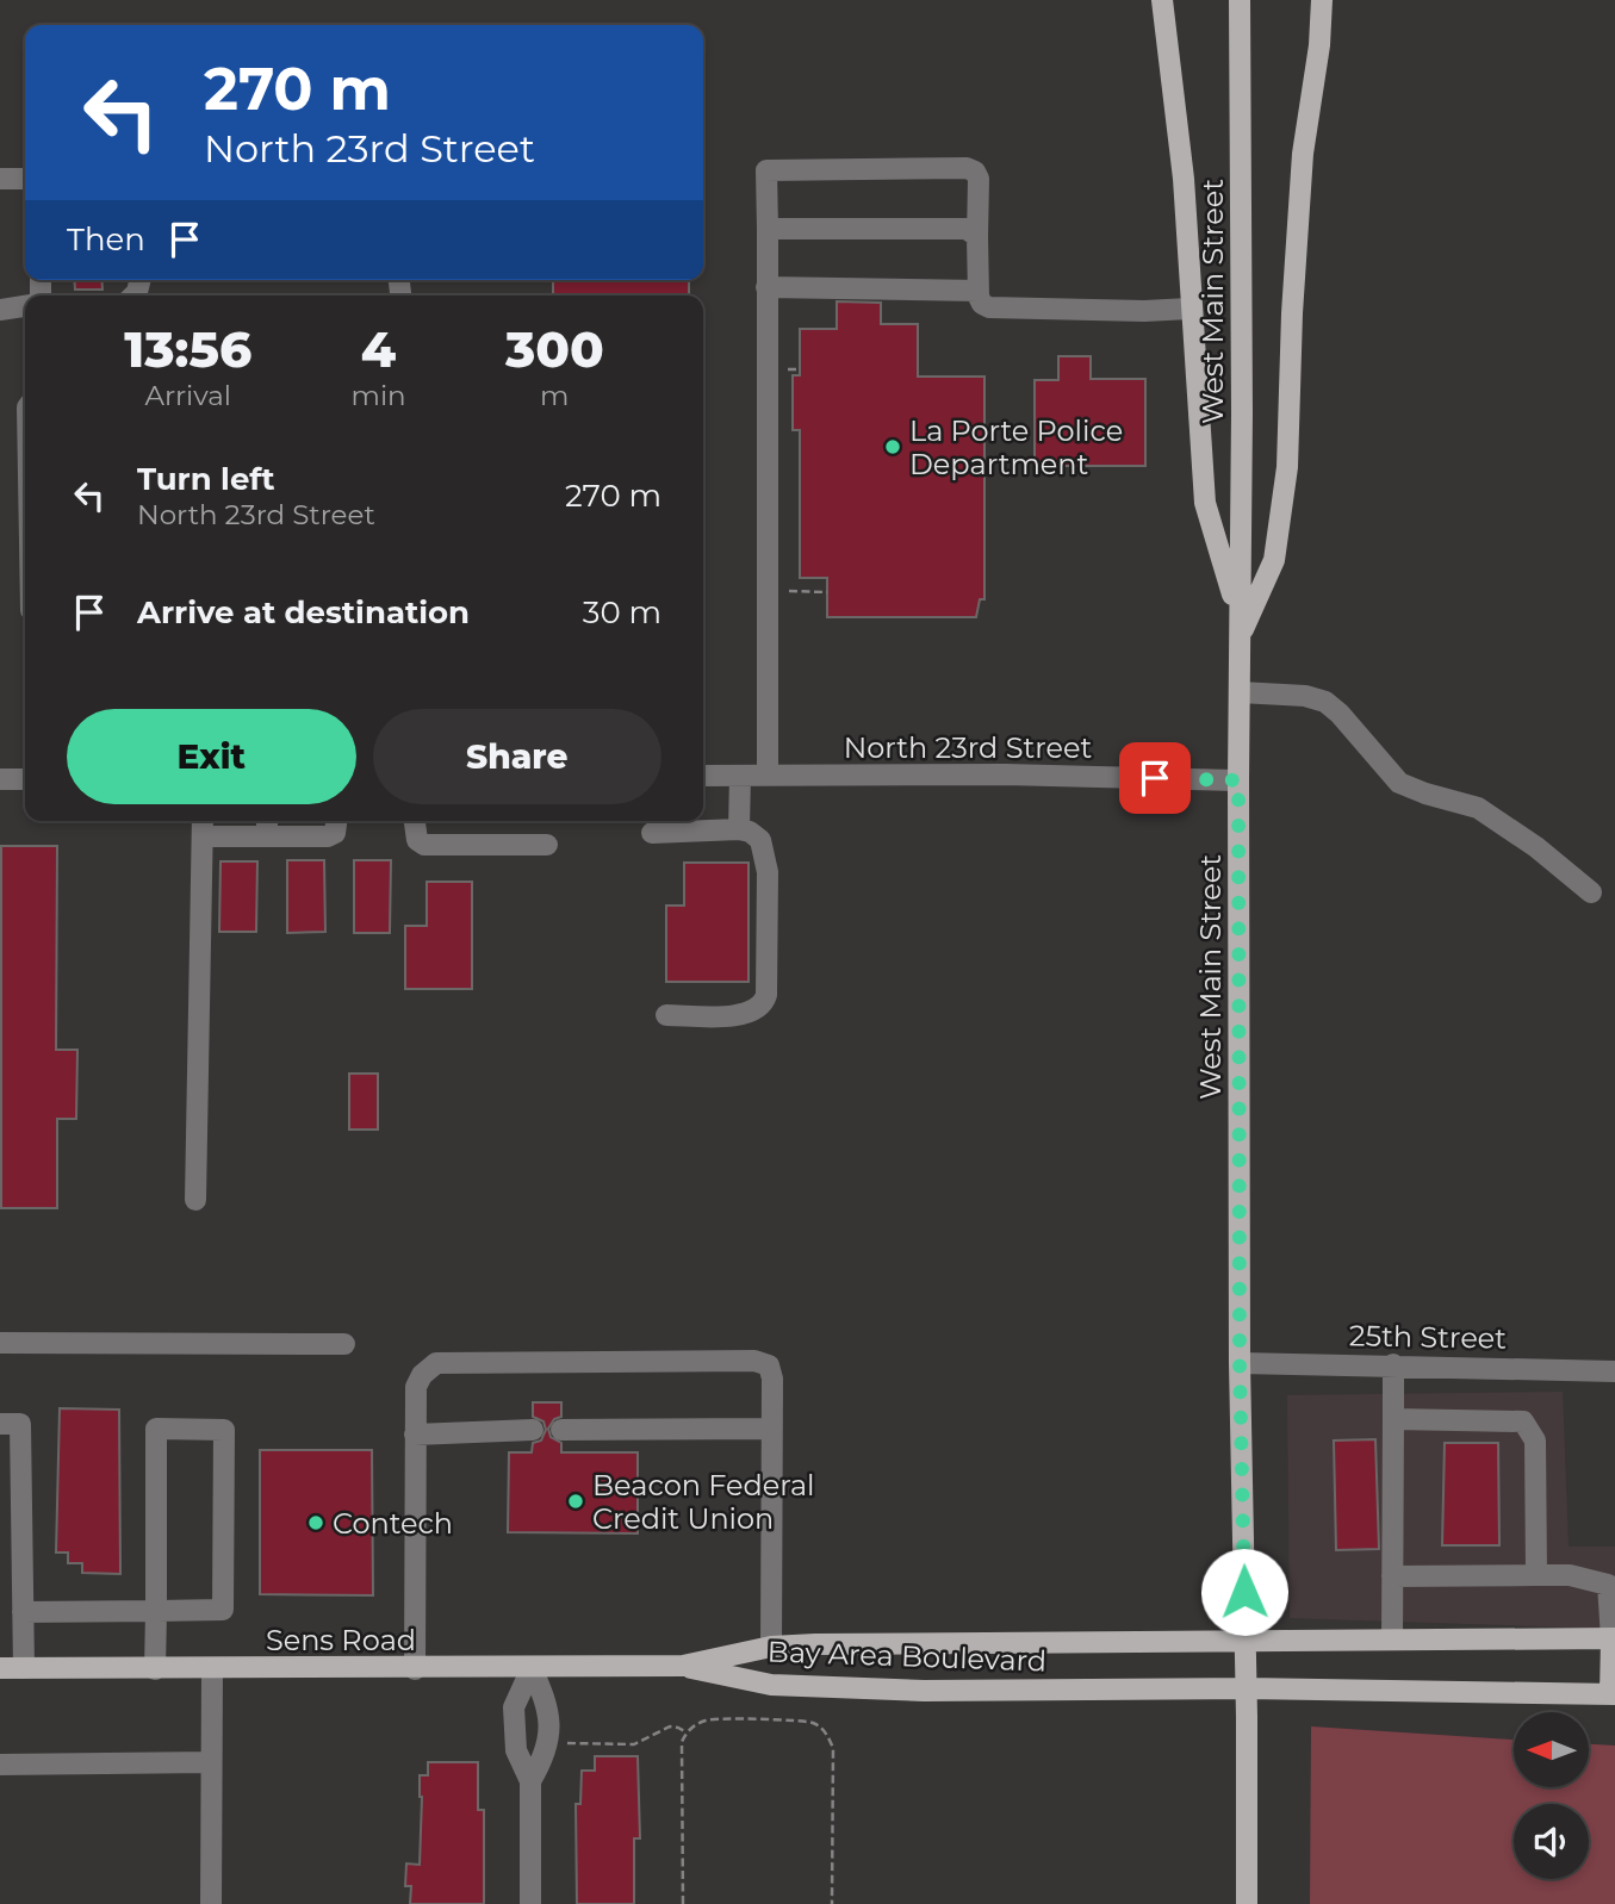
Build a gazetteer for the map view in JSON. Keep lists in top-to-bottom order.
{
  "streets": {
    "main road": ["West Main Street", "Sens Road", "Bay Area Boulevard"],
    "street": ["North 23rd Street", "25th Street"]
  },
  "crossings": [
    ["West Main Street", "North 23rd Street"],
    ["West Main Street", "25th Street"],
    ["West Main Street", "Bay Area Boulevard"],
    ["Sens Road", "Bay Area Boulevard"]
  ],
  "places": ["La Porte Police Department", "Beacon Federal Credit Union", "Contech"],
  "north": "left",
  "page": {
    "turn": ["270 m", "North 23rd Street"],
    "then": "Then",
    "eta": [
      "13:56",
      "Arrival",
      "4",
      "min",
      "300",
      "m"
    ],
    "list": [
      {
        "name": "Turn left",
        "note": "North 23rd Street",
        "value": "270 m"
      },
      {
        "name": "Arrive at destination",
        "value": "30 m"
      }
    ],
    "buttons": ["Exit", "Share"]
  }
}
